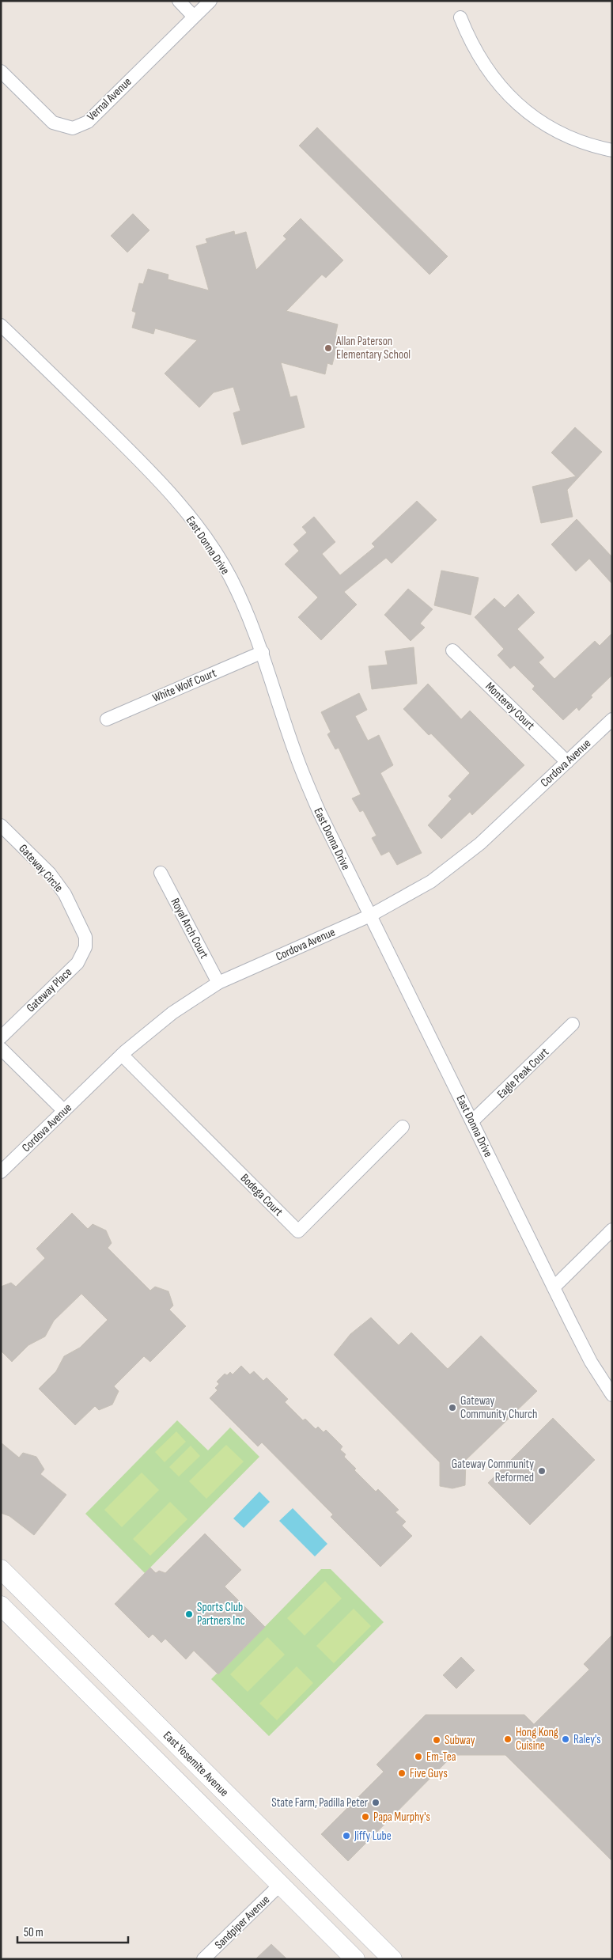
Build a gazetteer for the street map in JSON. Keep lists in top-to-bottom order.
{
  "streets": {
    "main road": ["East Yosemite Avenue"],
    "street": [
      "Vernal Avenue",
      "East Donna Drive",
      "White Wolf Court",
      "Monterey Court",
      "Cordova Avenue",
      "Gateway Circle",
      "Royal Arch Court",
      "Gateway Place",
      "Eagle Peak Court",
      "Bodega Court",
      "Sandpiper Avenue"
    ]
  },
  "crossings": [
    ["East Donna Drive", "White Wolf Court"],
    ["East Donna Drive", "Cordova Avenue"],
    ["East Donna Drive", "Eagle Peak Court"],
    ["Monterey Court", "Cordova Avenue"],
    ["Cordova Avenue", "Royal Arch Court"],
    ["Cordova Avenue", "Bodega Court"],
    ["Gateway Circle", "Gateway Place"]
  ],
  "places": [
    "Allan Paterson Elementary School",
    "Gateway Community Church",
    "Gateway Community Reformed",
    "Sports Club Partners Inc",
    "Hong Kong Cuisine",
    "Raley's",
    "Subway",
    "Em-Tea",
    "Five Guys",
    "State Farm, Padilla Peter",
    "Papa Murphy's",
    "Jiffy Lube"
  ],
  "scale_bar": "50 m"
}
